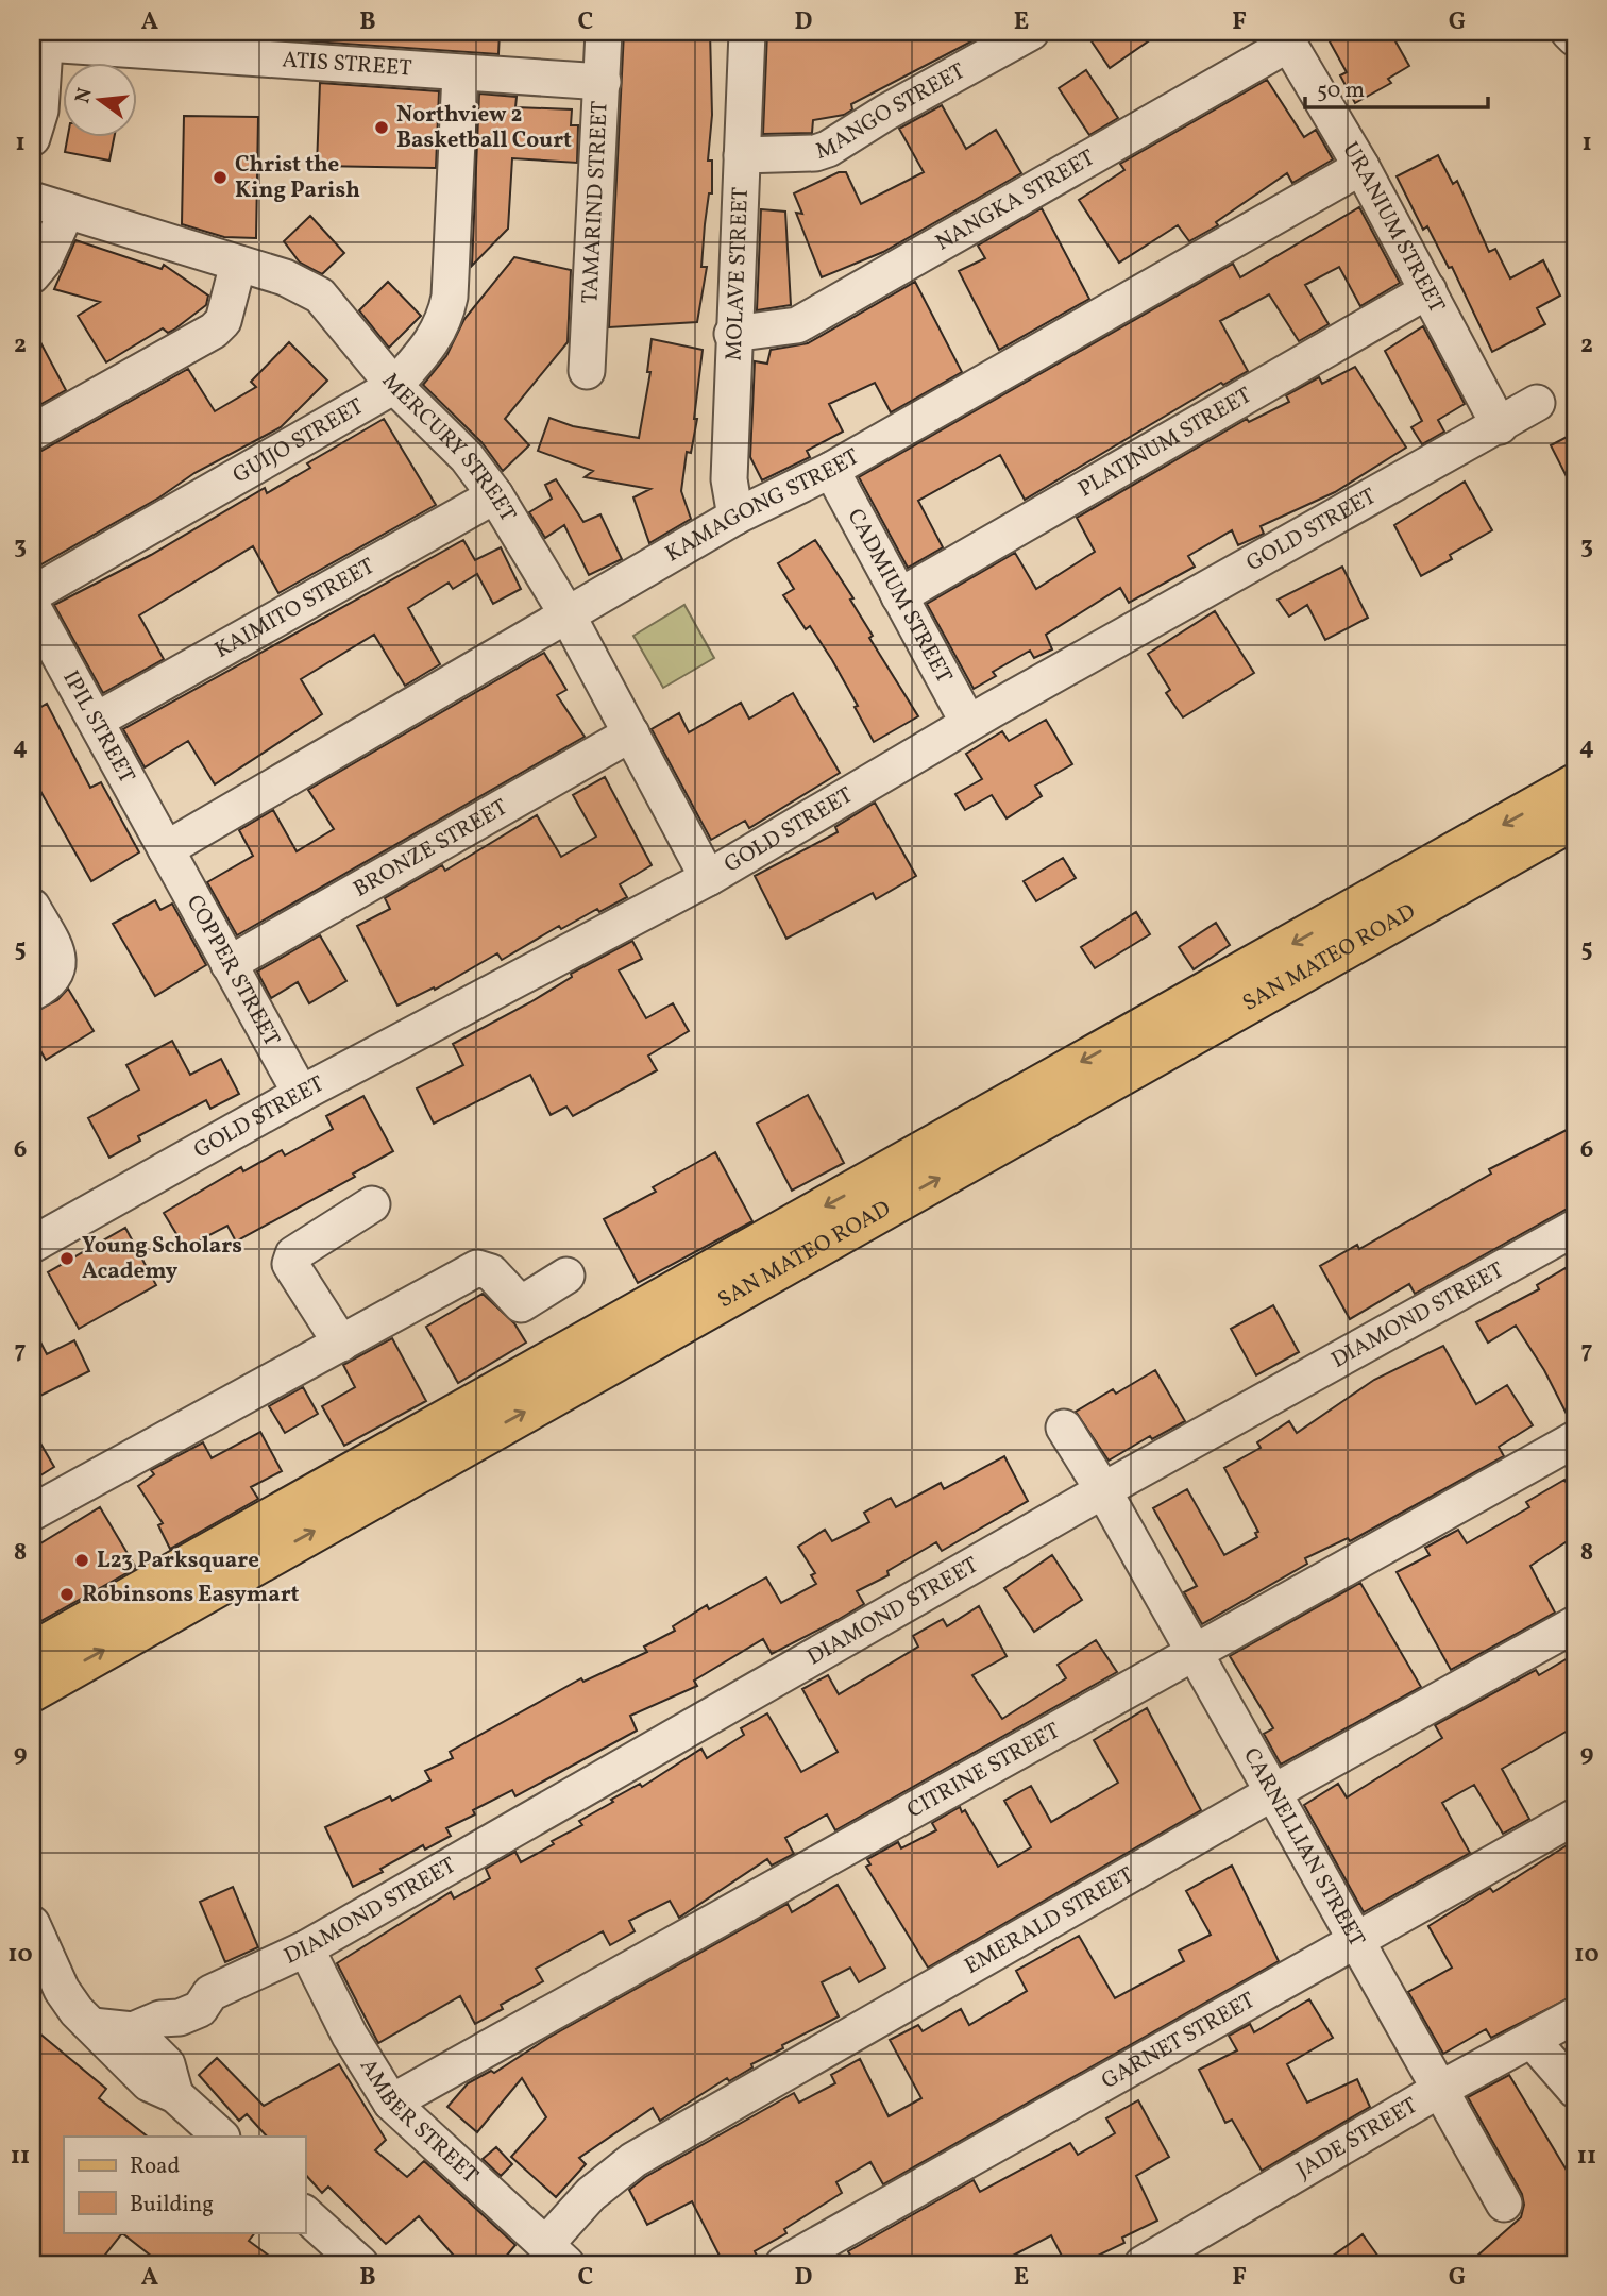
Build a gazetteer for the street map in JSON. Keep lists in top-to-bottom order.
{
  "streets": {
    "main road": ["SAN MATEO ROAD"],
    "street": [
      "ATIS STREET",
      "MANGO STREET",
      "TAMARIND STREET",
      "NANGKA STREET",
      "URANIUM STREET",
      "MOLAVE STREET",
      "GUIJO STREET",
      "PLATINUM STREET",
      "MERCURY STREET",
      "KAMAGONG STREET",
      "GOLD STREET",
      "CADMIUM STREET",
      "KAIMITO STREET",
      "IPIL STREET",
      "BRONZE STREET",
      "COPPER STREET",
      "DIAMOND STREET",
      "CITRINE STREET",
      "CARNELLIAN STREET",
      "EMERALD STREET",
      "GARNET STREET",
      "AMBER STREET",
      "JADE STREET"
    ]
  },
  "crossings": [
    ["ATIS STREET", "TAMARIND STREET"],
    ["ATIS STREET", "GUIJO STREET"],
    ["MANGO STREET", "MOLAVE STREET"],
    ["NANGKA STREET", "URANIUM STREET"],
    ["NANGKA STREET", "MOLAVE STREET"],
    ["URANIUM STREET", "PLATINUM STREET"],
    ["URANIUM STREET", "KAMAGONG STREET"],
    ["URANIUM STREET", "GOLD STREET"],
    ["MOLAVE STREET", "KAMAGONG STREET"],
    ["GUIJO STREET", "MERCURY STREET"],
    ["PLATINUM STREET", "CADMIUM STREET"],
    ["MERCURY STREET", "KAMAGONG STREET"],
    ["MERCURY STREET", "GOLD STREET"],
    ["MERCURY STREET", "KAIMITO STREET"],
    ["MERCURY STREET", "BRONZE STREET"],
    ["KAMAGONG STREET", "CADMIUM STREET"],
    ["KAMAGONG STREET", "IPIL STREET"],
    ["KAMAGONG STREET", "COPPER STREET"],
    ["GOLD STREET", "CADMIUM STREET"],
    ["GOLD STREET", "COPPER STREET"],
    ["KAIMITO STREET", "IPIL STREET"],
    ["IPIL STREET", "COPPER STREET"],
    ["BRONZE STREET", "COPPER STREET"],
    ["DIAMOND STREET", "CARNELLIAN STREET"],
    ["DIAMOND STREET", "AMBER STREET"],
    ["CITRINE STREET", "CARNELLIAN STREET"],
    ["CITRINE STREET", "AMBER STREET"],
    ["CARNELLIAN STREET", "EMERALD STREET"],
    ["CARNELLIAN STREET", "GARNET STREET"],
    ["CARNELLIAN STREET", "JADE STREET"],
    ["EMERALD STREET", "AMBER STREET"]
  ],
  "places": [
    "Northview 2 Basketball Court",
    "Christ the King Parish",
    "Young Scholars Academy",
    "L23 Parksquare",
    "Robinsons Easymart"
  ],
  "legend": ["Road", "Building"],
  "scale_bar": "50 m",
  "north": "left",
  "grid": {
    "columns": [
      "A",
      "B",
      "C",
      "D",
      "E",
      "F",
      "G"
    ],
    "rows": [
      "1",
      "2",
      "3",
      "4",
      "5",
      "6",
      "7",
      "8",
      "9",
      "10",
      "11"
    ]
  }
}
